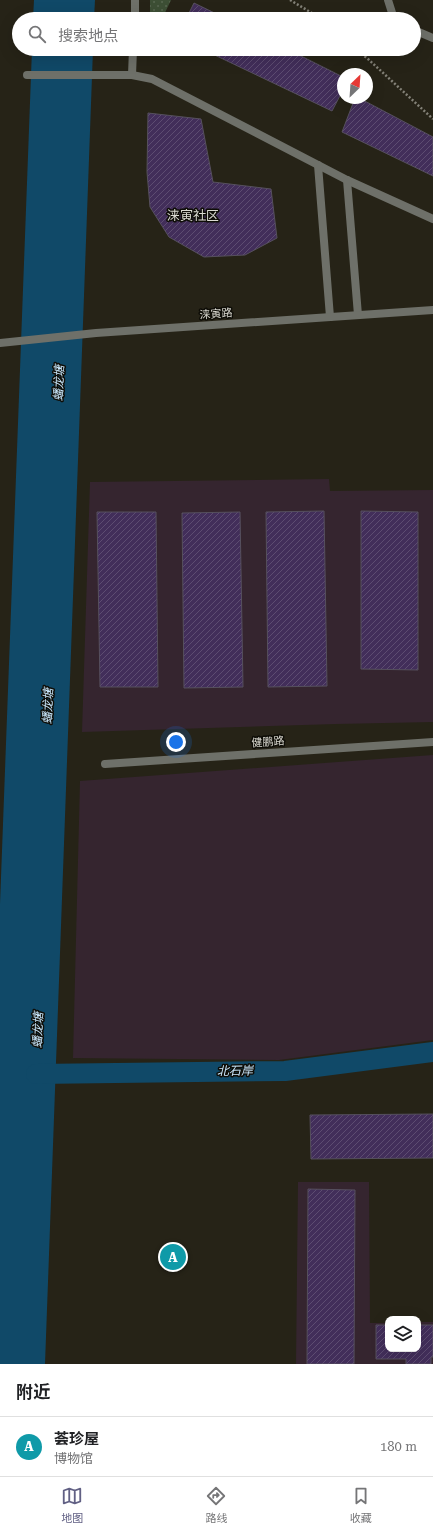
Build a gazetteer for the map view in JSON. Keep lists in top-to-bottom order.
{
  "streets": {
    "street": ["涞寅路", "健鹏路"]
  },
  "districts": ["涞寅社区"],
  "water": ["蟠龙塘", "北石岸"],
  "north": "top right",
  "page": {
    "search": "搜索地点",
    "pins": "A",
    "heading": "附近",
    "list": [
      {
        "mark": "A",
        "name": "荟珍屋",
        "note": "博物馆",
        "value": "180 m"
      }
    ],
    "nav": ["地图", "路线", "收藏"]
  }
}
